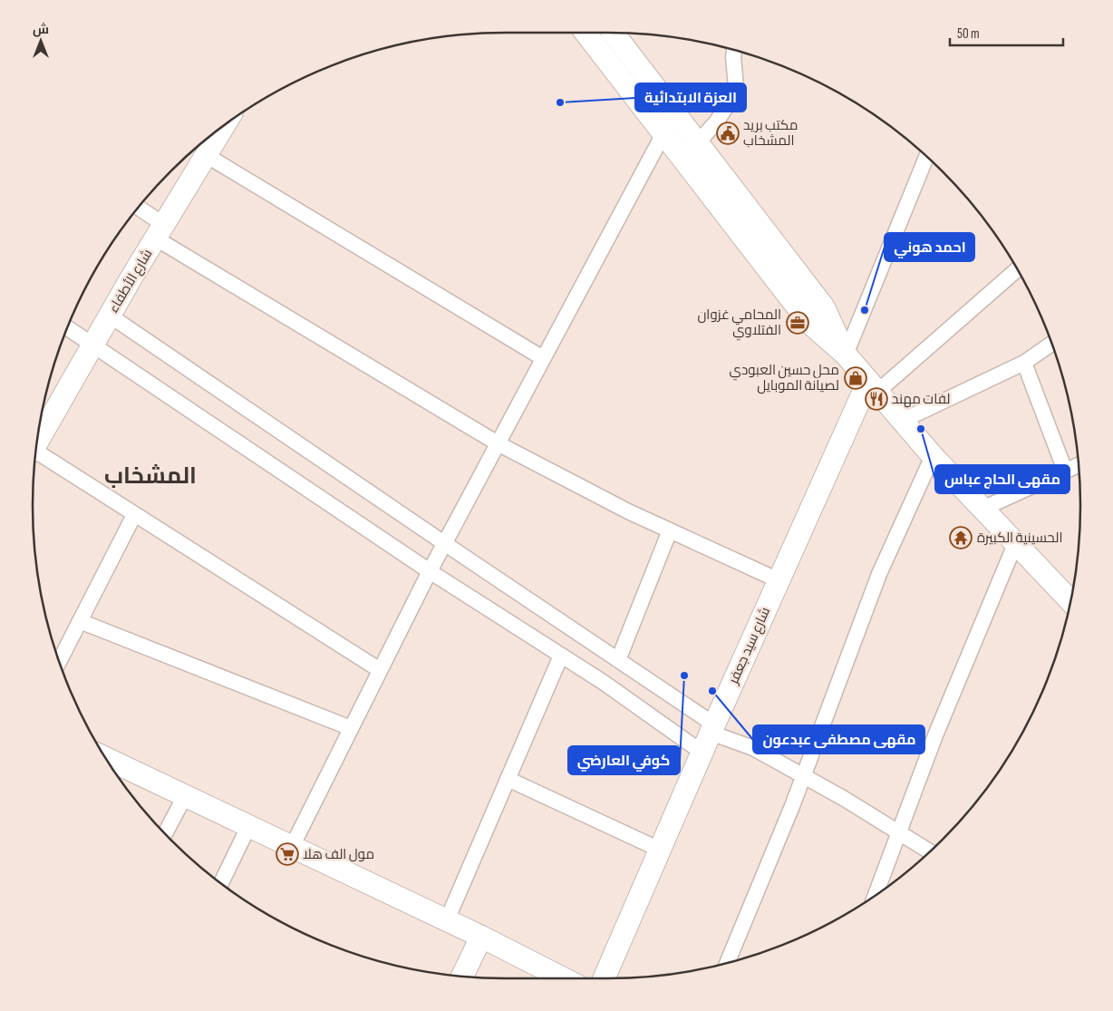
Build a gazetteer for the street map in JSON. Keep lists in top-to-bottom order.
{
  "streets": {
    "street": ["شارع الأطفاء", "شارع سيد جعفر"]
  },
  "districts": ["المشخاب"],
  "places": {
    "other": [
      "العزة الابتدائية",
      "احمد هوني",
      "مقهى الحاج عباس",
      "كوفي العارضي",
      "مقهى مصطفى عبدعون"
    ],
    "public building": ["مكتب بريد المشخاب"],
    "office": ["المحامي غزوان الفتلاوي"],
    "shop": ["محل حسين العبودي لصيانة الموبايل"],
    "restaurant": ["لفات مهند"],
    "temple": ["الحسينية الكبيرة"],
    "supermarket": ["مول الف هلا"]
  },
  "scale_bar": "50 m",
  "north": "top"
}
